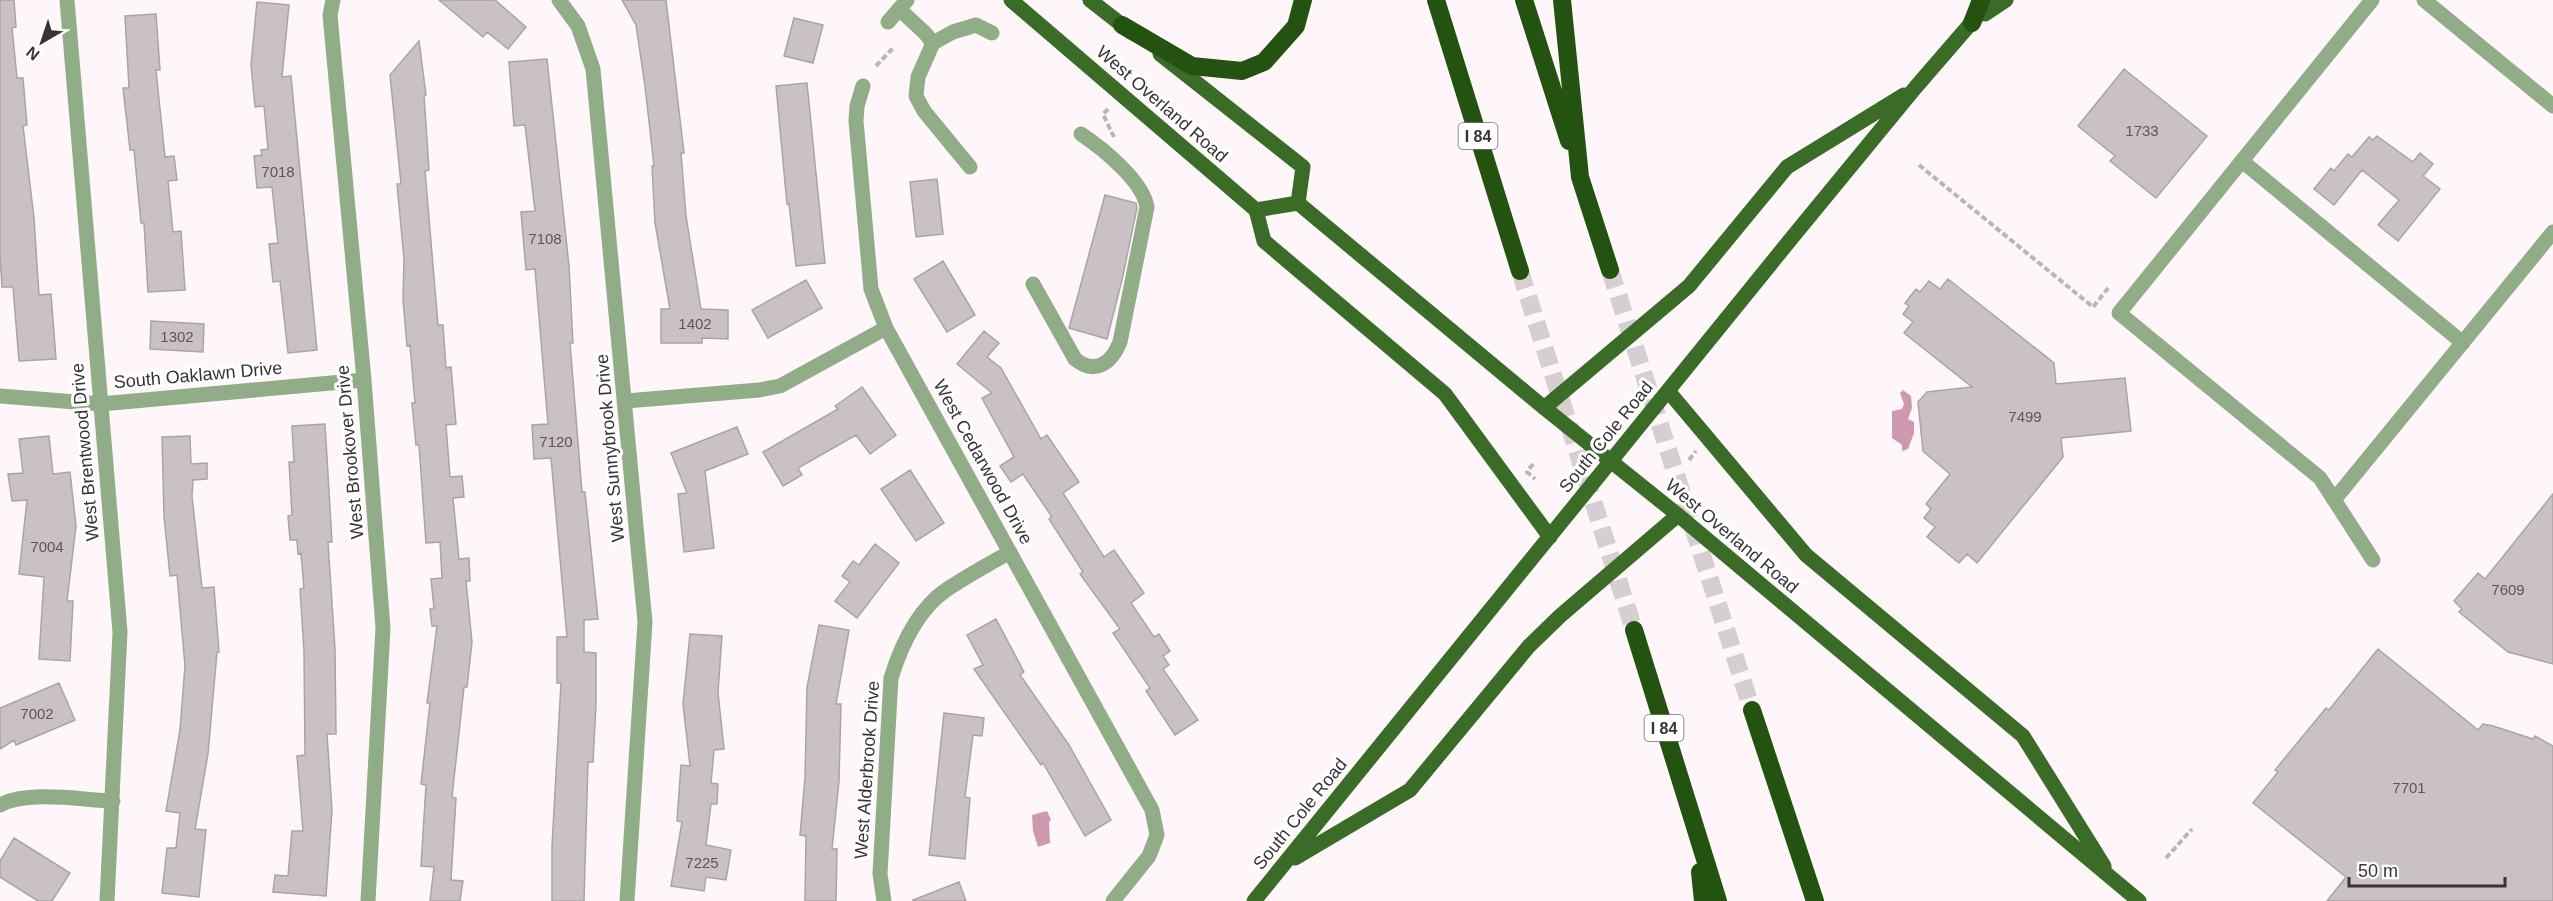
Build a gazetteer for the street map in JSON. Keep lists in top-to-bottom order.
{
  "streets": {
    "highway": ["I 84"],
    "main road": ["West Overland Road", "South Cole Road"],
    "street": [
      "South Oaklawn Drive",
      "West Sunnybrook Drive",
      "West Brentwood Drive",
      "West Brookover Drive",
      "West Cedarwood Drive",
      "West Alderbrook Drive"
    ]
  },
  "crossings": [
    ["West Overland Road", "South Cole Road"],
    ["South Oaklawn Drive", "West Brentwood Drive"],
    ["South Oaklawn Drive", "West Brookover Drive"],
    ["West Cedarwood Drive", "West Alderbrook Drive"]
  ],
  "house_numbers": [
    "1733",
    "7018",
    "7108",
    "1402",
    "1302",
    "7499",
    "7120",
    "7004",
    "7609",
    "7002",
    "7701",
    "7225"
  ],
  "scale_bar": "50 m",
  "north": "bottom left"
}
